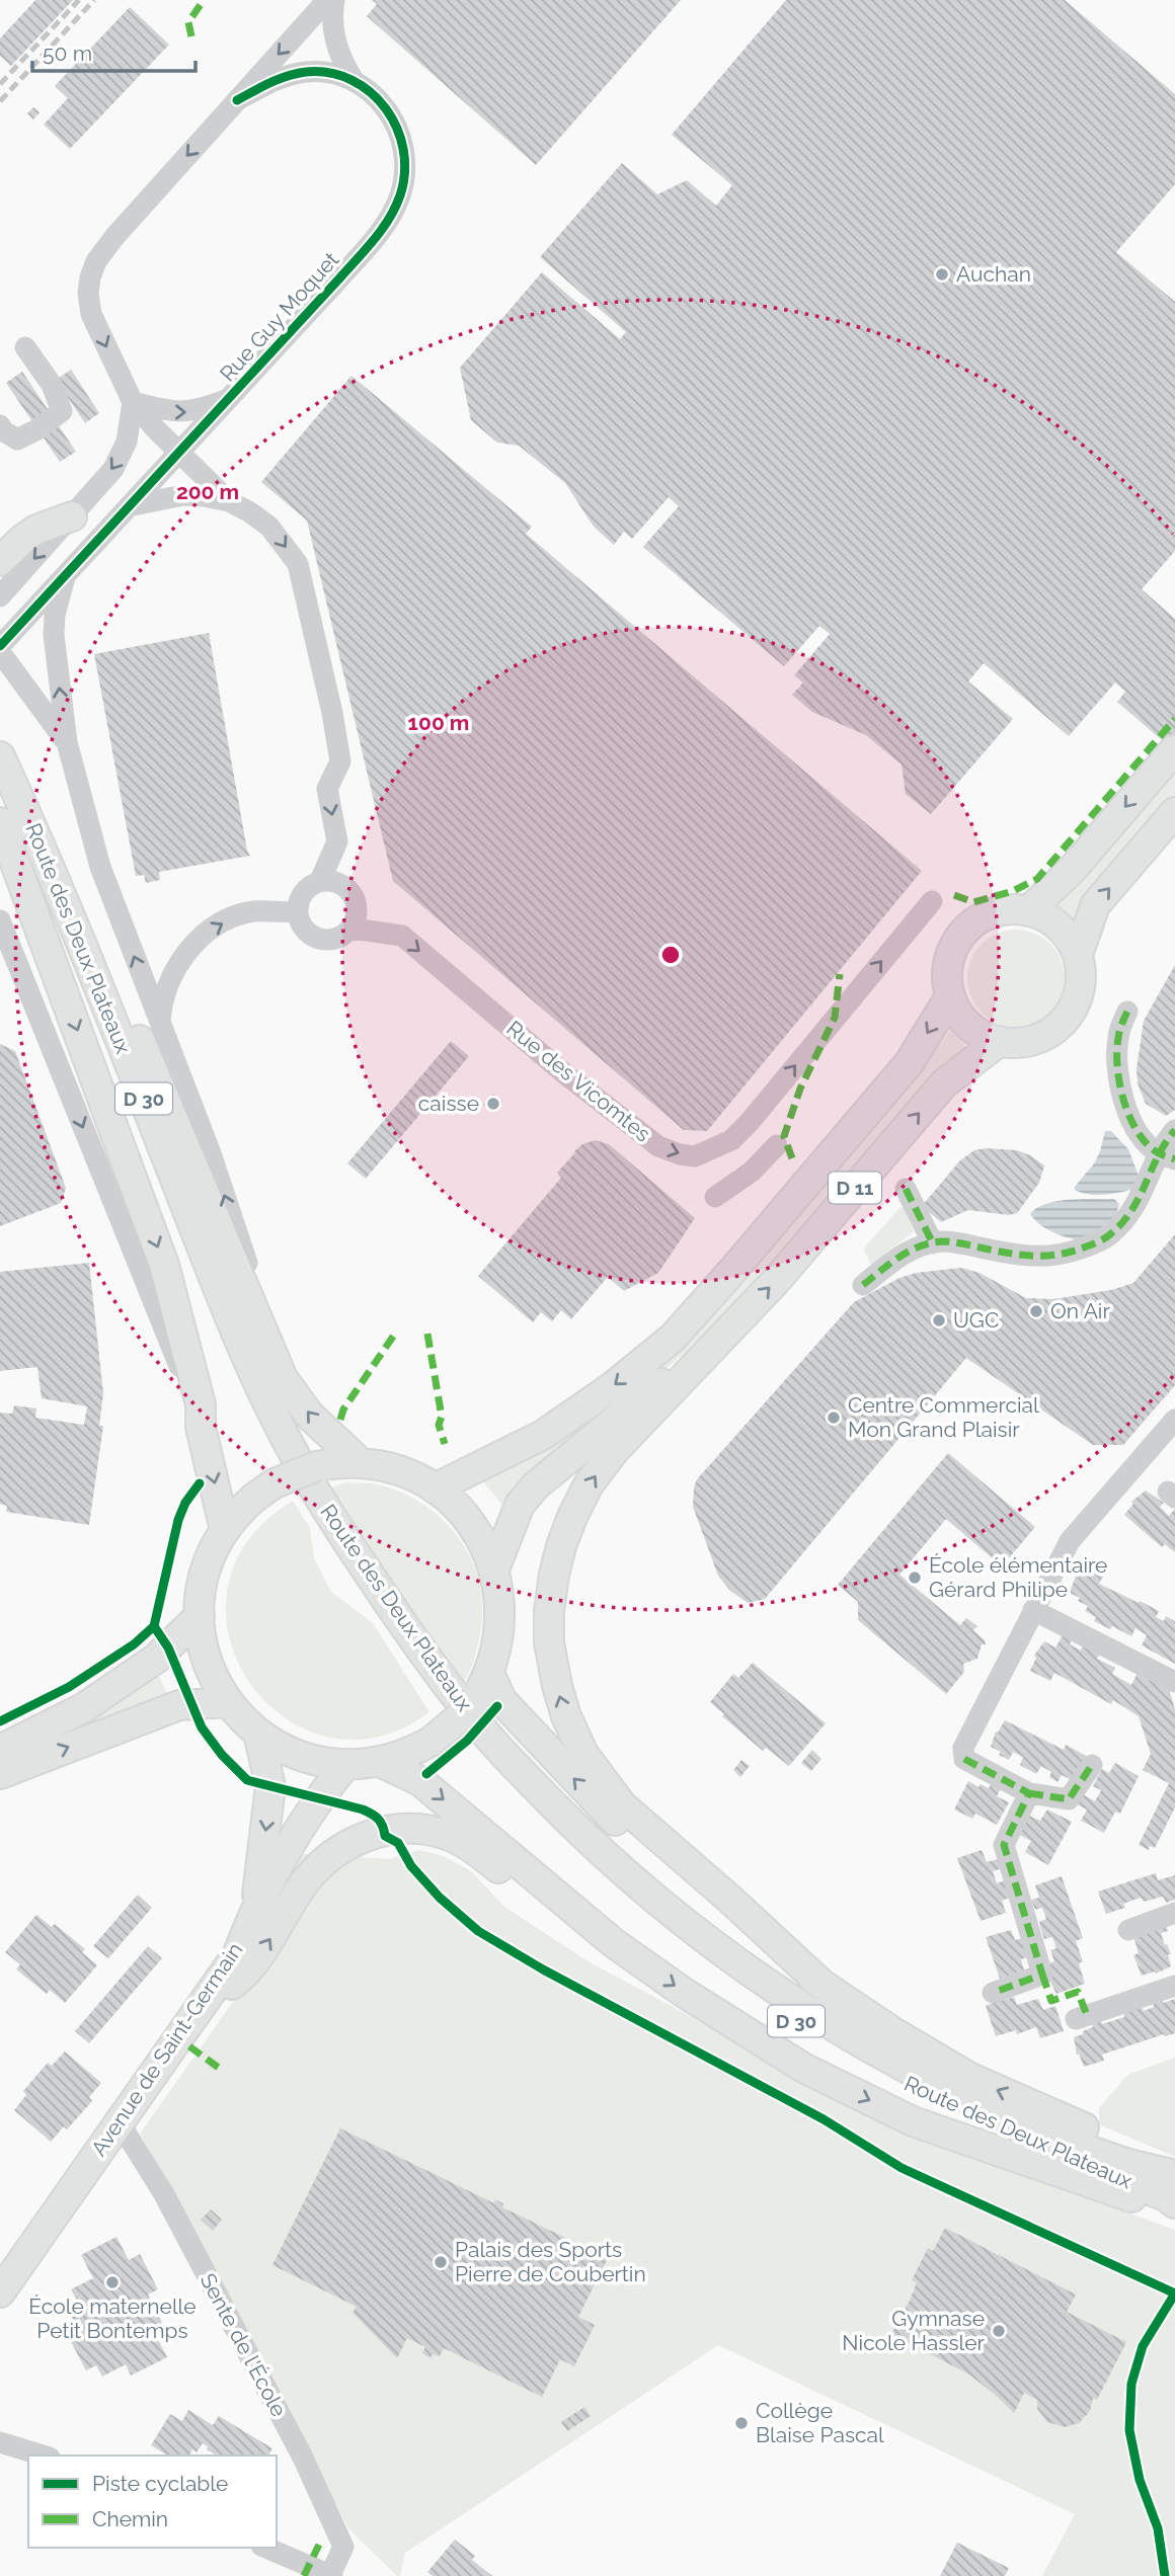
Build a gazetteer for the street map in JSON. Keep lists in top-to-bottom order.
{
  "streets": {
    "main road": [
      "Route des Deux Plateaux",
      "D 30",
      "D 11",
      "Avenue de Saint-Germain"
    ],
    "street": ["Rue Guy Moquet", "Rue des Vicomtes", "Sente de l'École"]
  },
  "crossings": [
    ["Avenue de Saint-Germain", "Sente de l'École"]
  ],
  "places": [
    "Auchan",
    "caisse",
    "On Air",
    "UGC",
    "Centre Commercial Mon Grand Plaisir",
    "École élémentaire Gérard Philipe",
    "Palais des Sports Pierre de Coubertin",
    "École maternelle Petit Bontemps",
    "Gymnase Nicole Hassler",
    "Collège Blaise Pascal"
  ],
  "legend": ["Piste cyclable", "Chemin"],
  "scale_bar": "50 m",
  "rings": ["200 m", "100 m"]
}
